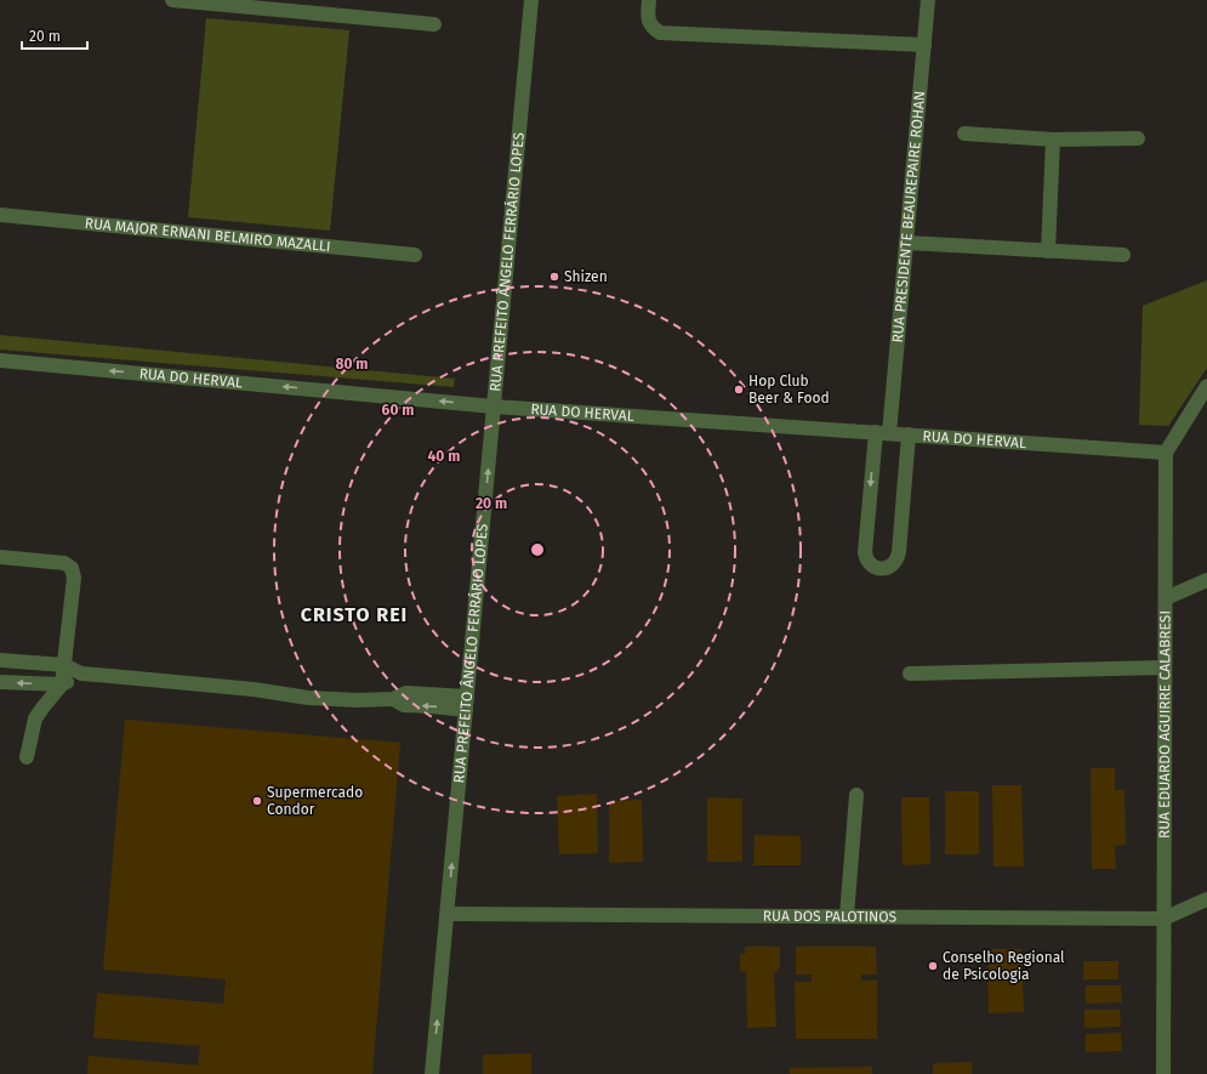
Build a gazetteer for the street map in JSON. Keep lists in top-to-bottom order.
{
  "streets": {
    "street": [
      "RUA PRESIDENTE BEAUREPAIRE ROHAN",
      "RUA MAJOR ERNANI BELMIRO MAZALLI",
      "RUA PREFEITO ÂNGELO FERRÁRIO LOPES",
      "RUA DO HERVAL",
      "RUA EDUARDO AGUIRRE CALABRESI",
      "RUA DOS PALOTINOS"
    ]
  },
  "crossings": [
    ["RUA PRESIDENTE BEAUREPAIRE ROHAN", "RUA DO HERVAL"],
    ["RUA PREFEITO ÂNGELO FERRÁRIO LOPES", "RUA DO HERVAL"],
    ["RUA PREFEITO ÂNGELO FERRÁRIO LOPES", "RUA DOS PALOTINOS"],
    ["RUA DO HERVAL", "RUA EDUARDO AGUIRRE CALABRESI"],
    ["RUA EDUARDO AGUIRRE CALABRESI", "RUA DOS PALOTINOS"]
  ],
  "one_way": ["RUA PREFEITO ÂNGELO FERRÁRIO LOPES", "RUA DO HERVAL"],
  "districts": ["CRISTO REI"],
  "places": [
    "Shizen",
    "Hop Club Beer & Food",
    "Supermercado Condor",
    "Conselho Regional de Psicologia"
  ],
  "scale_bar": "20 m",
  "rings": [
    "80 m",
    "60 m",
    "40 m",
    "20 m"
  ]
}
